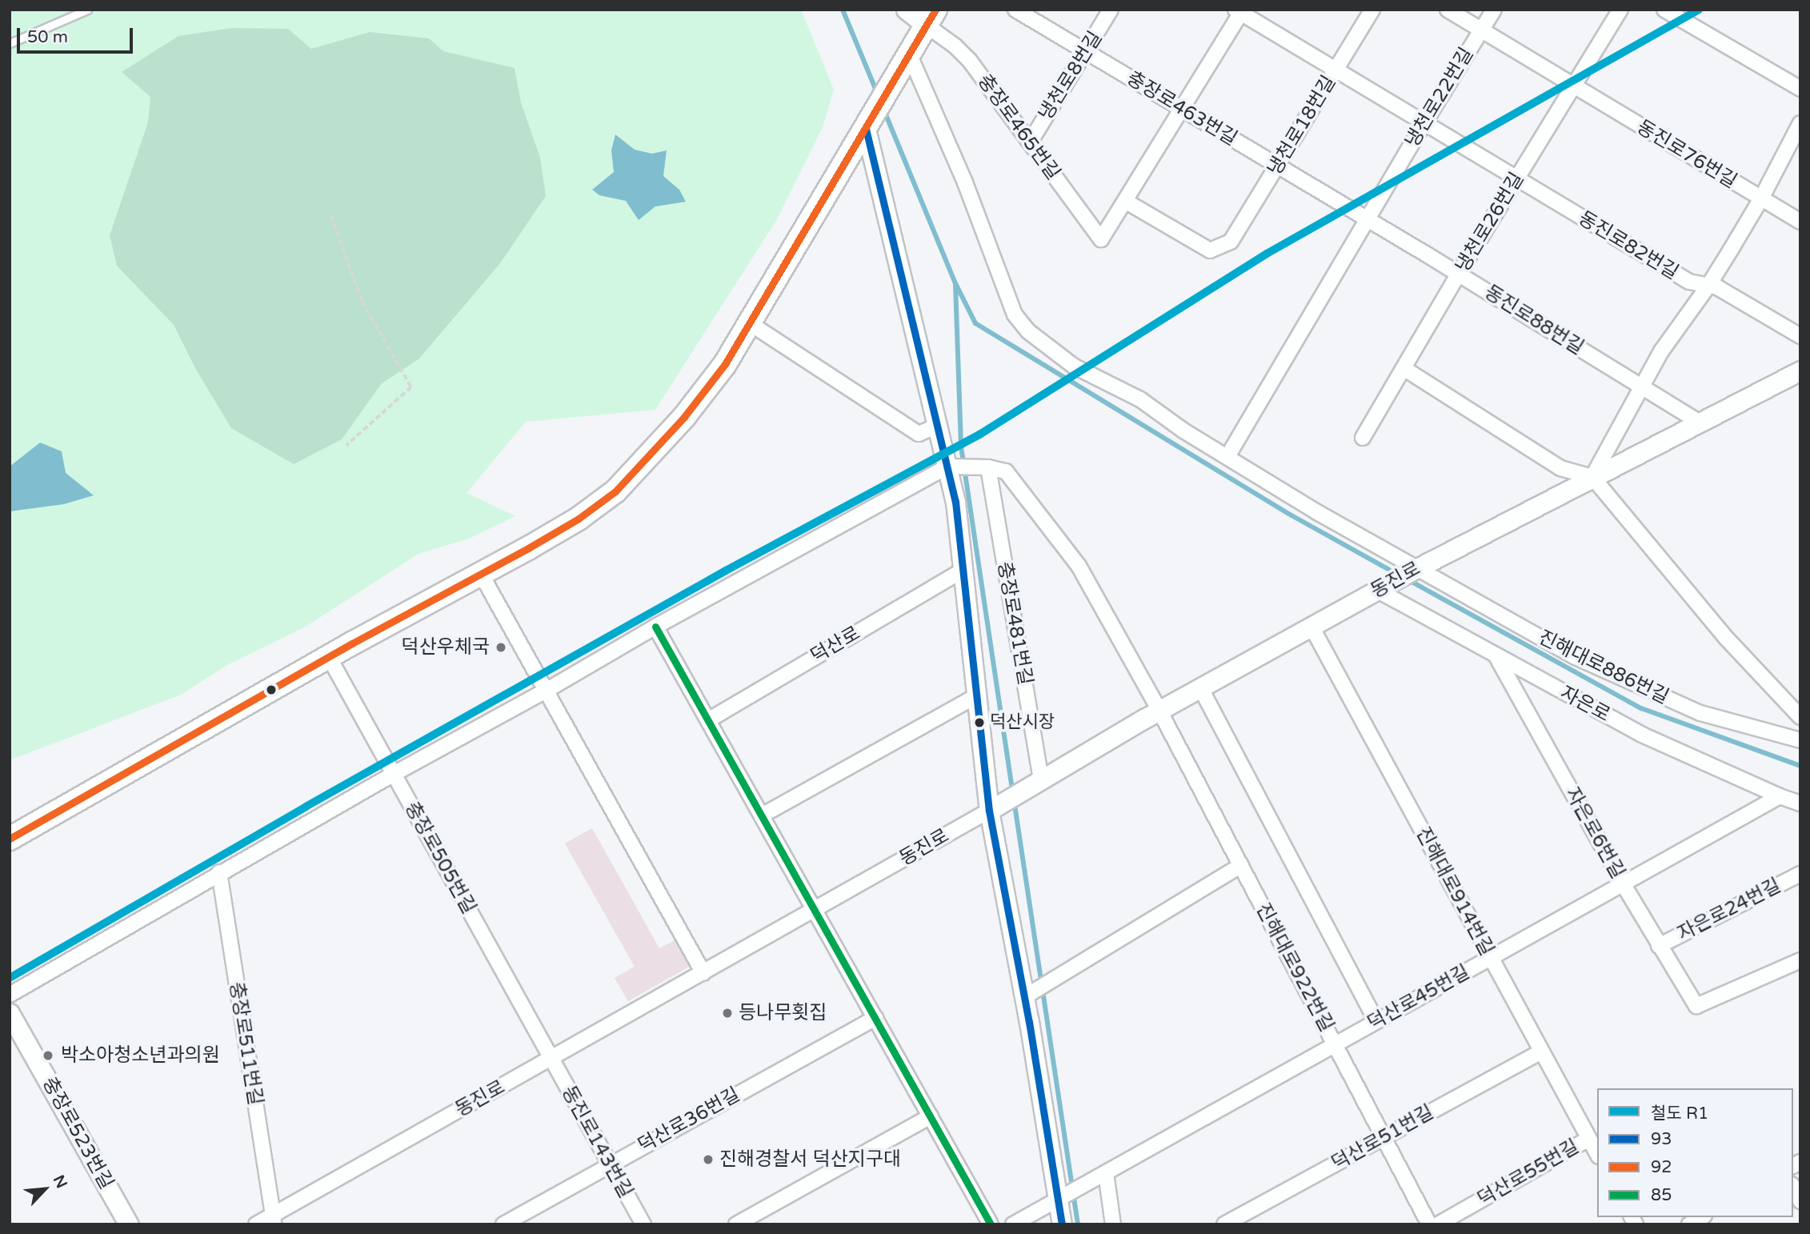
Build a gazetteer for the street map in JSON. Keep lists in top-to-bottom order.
{
  "streets": {
    "street": [
      "냉천로8번길",
      "냉천로22번길",
      "충장로463번길",
      "냉천로18번길",
      "충장로465번길",
      "동진로76번길",
      "냉천로26번길",
      "동진로82번길",
      "동진로88번길",
      "동진로",
      "충장로481번길",
      "덕산로",
      "진해대로886번길",
      "자은로",
      "자은로6번길",
      "충장로505번길",
      "진해대로914번길",
      "자은로24번길",
      "진해대로922번길",
      "덕산로45번길",
      "충장로511번길",
      "덕산로36번길",
      "충장로523번길",
      "덕산로51번길",
      "동진로143번길",
      "덕산로55번길"
    ]
  },
  "crossings": [
    ["냉천로8번길", "충장로463번길"],
    ["냉천로8번길", "충장로465번길"],
    ["냉천로22번길", "동진로76번길"],
    ["냉천로22번길", "동진로82번길"],
    ["냉천로22번길", "동진로88번길"],
    ["충장로463번길", "냉천로18번길"],
    ["충장로463번길", "동진로88번길"],
    ["냉천로18번길", "충장로465번길"],
    ["냉천로18번길", "동진로82번길"],
    ["동진로76번길", "냉천로26번길"],
    ["냉천로26번길", "동진로82번길"],
    ["냉천로26번길", "동진로88번길"],
    ["동진로88번길", "동진로"],
    ["동진로", "충장로481번길"],
    ["동진로", "진해대로886번길"],
    ["동진로", "자은로"],
    ["동진로", "충장로505번길"],
    ["동진로", "진해대로914번길"],
    ["동진로", "진해대로922번길"],
    ["동진로", "충장로511번길"],
    ["동진로", "동진로143번길"],
    ["자은로", "자은로6번길"],
    ["자은로", "덕산로45번길"],
    ["자은로6번길", "자은로24번길"],
    ["자은로6번길", "덕산로45번길"],
    ["충장로505번길", "동진로143번길"],
    ["진해대로914번길", "덕산로45번길"],
    ["진해대로914번길", "덕산로51번길"],
    ["진해대로914번길", "덕산로55번길"],
    ["진해대로922번길", "덕산로45번길"],
    ["진해대로922번길", "덕산로51번길"],
    ["덕산로36번길", "동진로143번길"]
  ],
  "places": [
    "덕산우체국",
    "덕산시장",
    "등나무횟집",
    "박소아청소년과의원",
    "진해경찰서 덕산지구대"
  ],
  "lines": [
    "rail line R1",
    "transit line 92",
    "transit line 93",
    "transit line 85"
  ],
  "legend": [
    "철도 R1",
    "93",
    "92",
    "85"
  ],
  "scale_bar": "50 m",
  "north": "top right"
}
